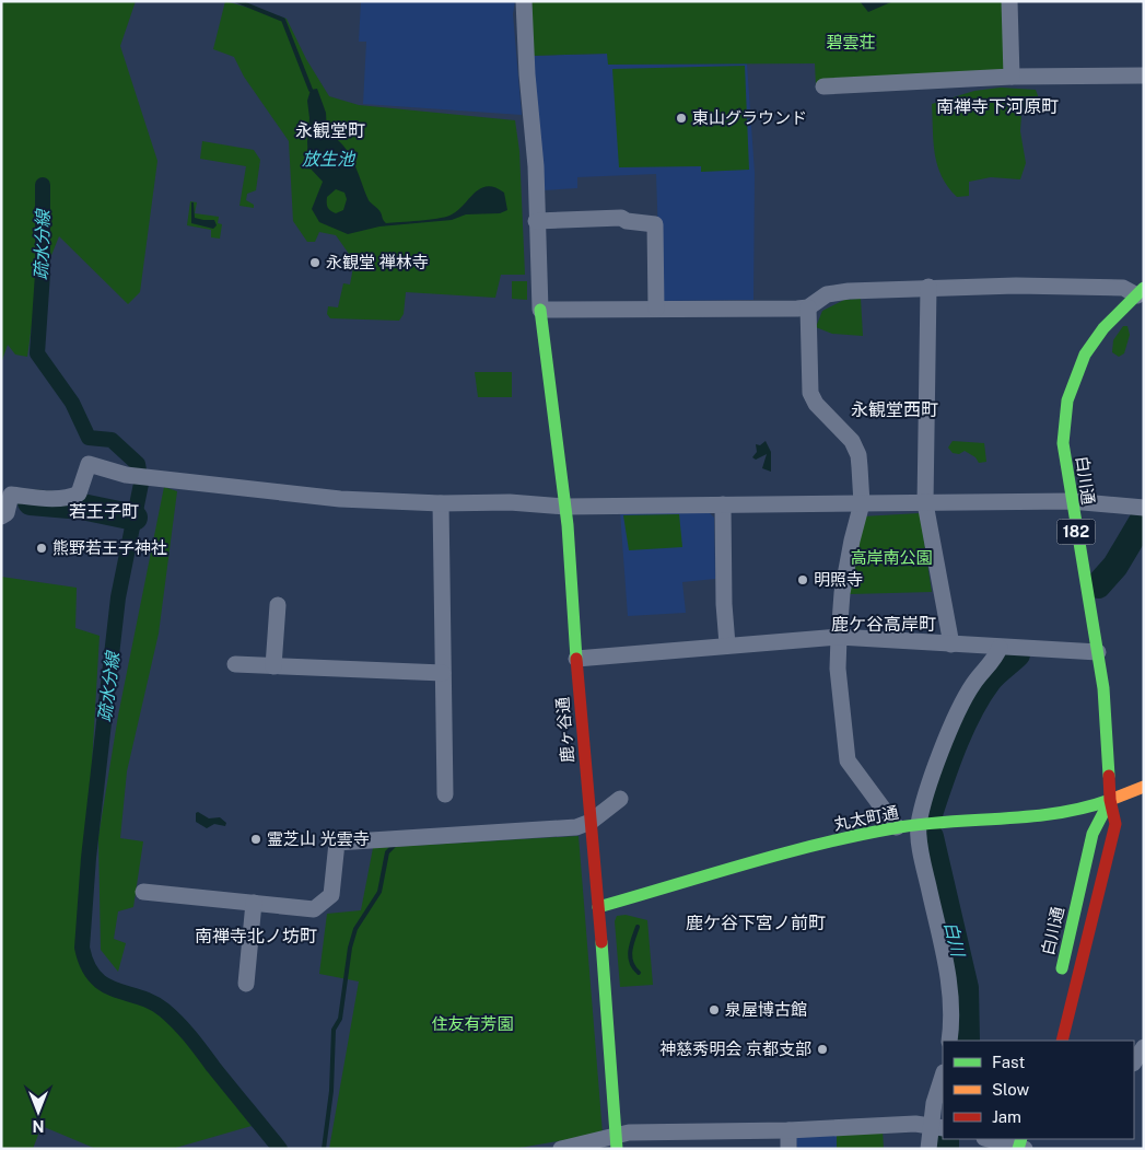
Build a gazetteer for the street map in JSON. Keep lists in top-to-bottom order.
{
  "streets": {
    "street": [
      "白川通",
      "182",
      "鹿ヶ谷通",
      "丸太町通"
    ]
  },
  "crossings": [
    ["白川通", "丸太町通"],
    ["鹿ヶ谷通", "丸太町通"]
  ],
  "districts": [
    "南禅寺下河原町",
    "永観堂町",
    "永観堂西町",
    "若王子町",
    "鹿ケ谷高岸町",
    "鹿ケ谷下宮ノ前町",
    "南禅寺北ノ坊町"
  ],
  "water": ["放生池", "疏水分線", "白川"],
  "parks": ["碧雲荘", "高岸南公園", "住友有芳園"],
  "places": [
    "東山グラウンド",
    "永観堂 禅林寺",
    "熊野若王子神社",
    "明照寺",
    "霊芝山 光雲寺",
    "泉屋博古館",
    "神慈秀明会 京都支部"
  ],
  "legend": ["Fast", "Slow", "Jam"],
  "north": "bottom"
}
